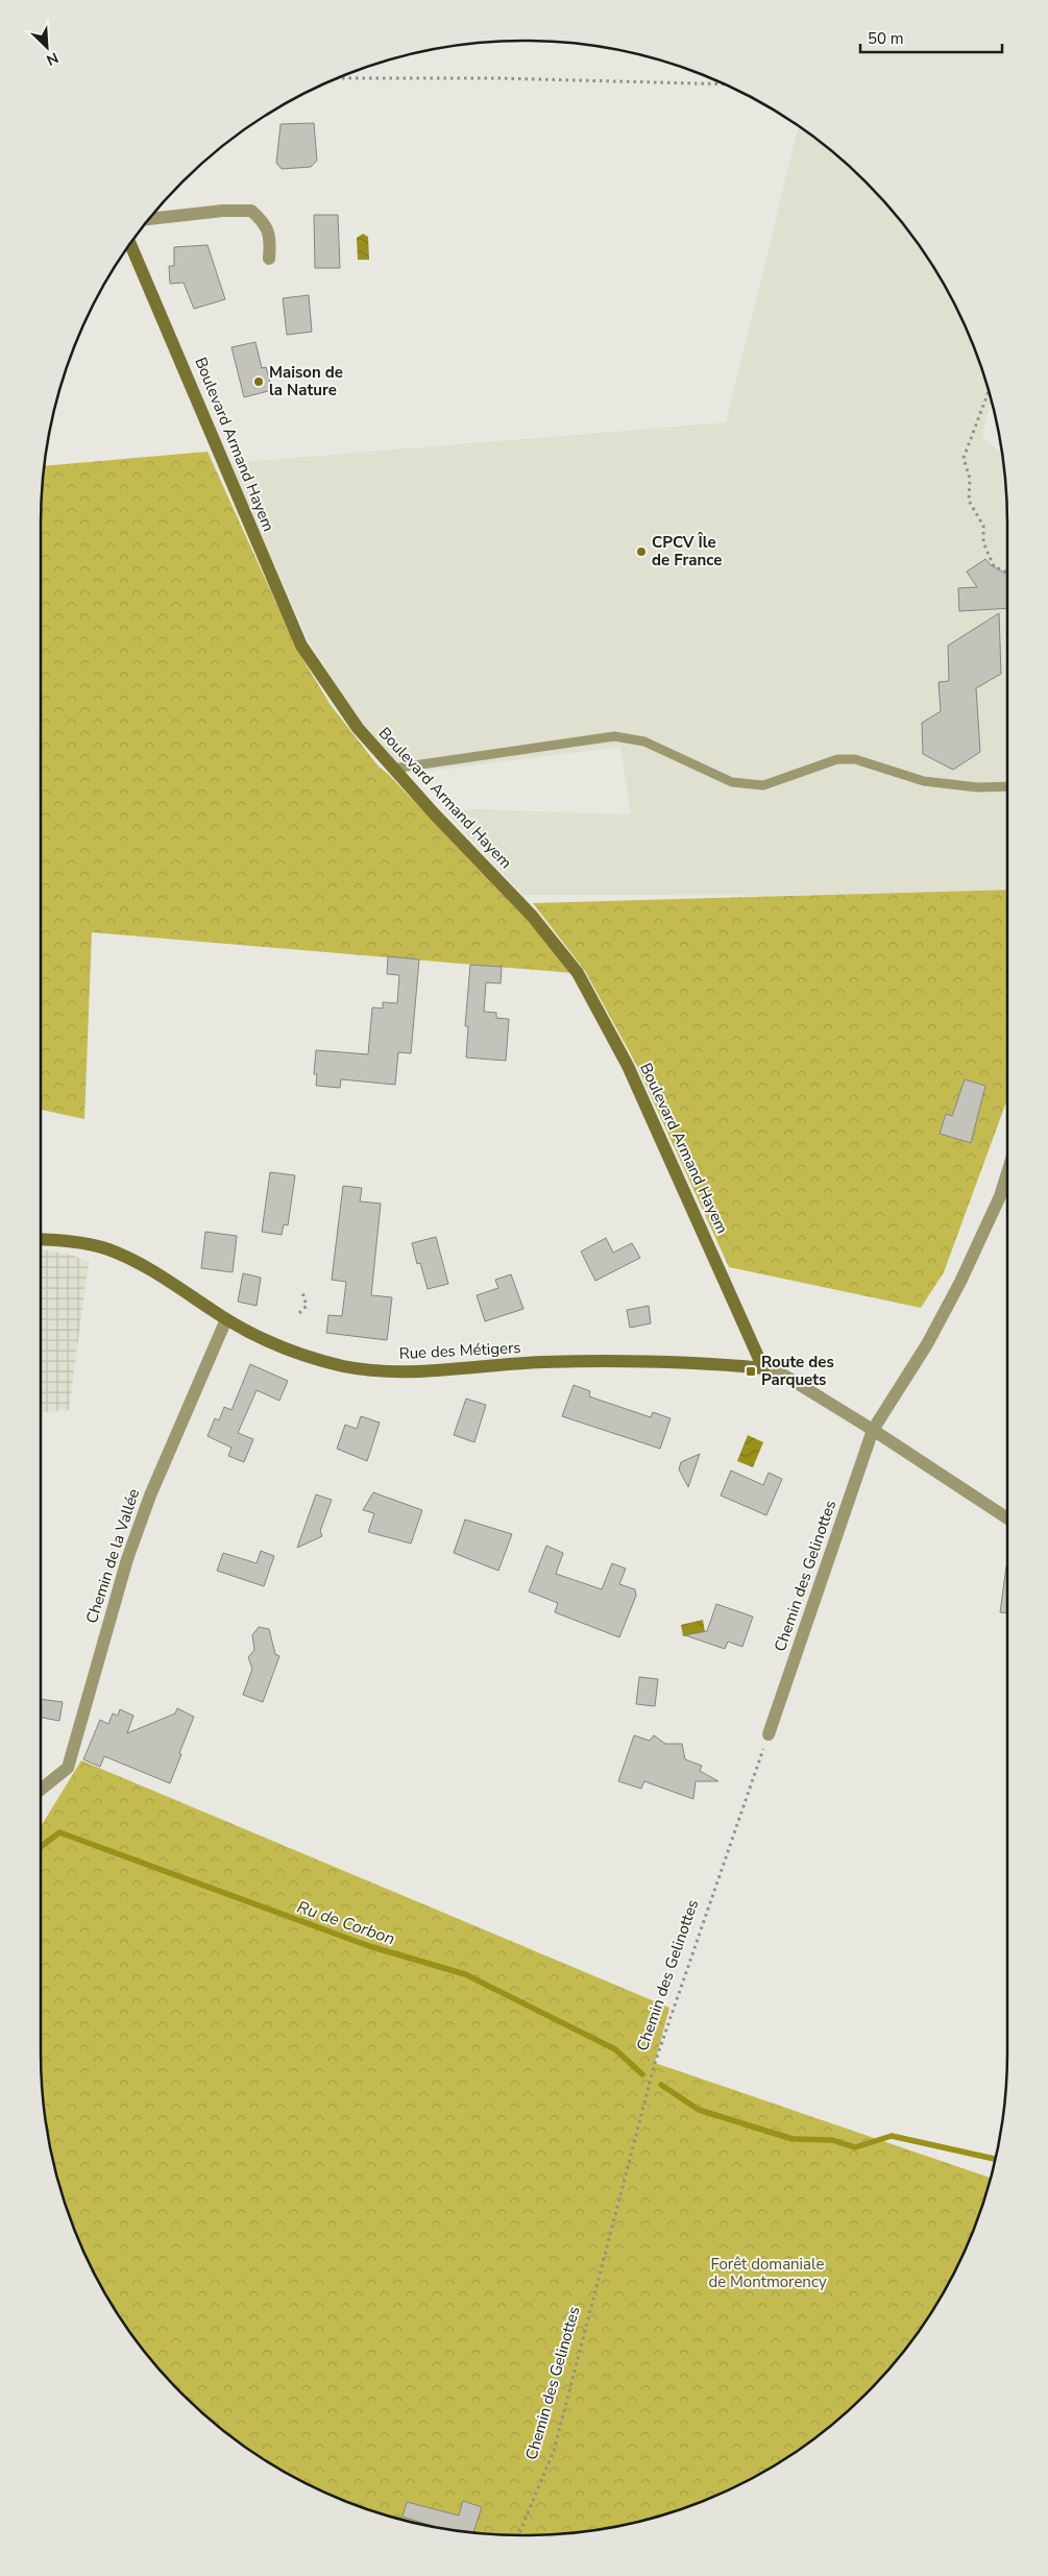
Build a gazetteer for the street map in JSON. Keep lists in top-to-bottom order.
{
  "streets": {
    "main road": ["Boulevard Armand Hayem", "Rue des Métigers"],
    "street": ["Chemin de la Vallée", "Chemin des Gelinottes"]
  },
  "crossings": [
    ["Boulevard Armand Hayem", "Rue des Métigers"],
    ["Rue des Métigers", "Chemin de la Vallée"]
  ],
  "water": ["Ru de Corbon"],
  "parks": ["Forêt domaniale de Montmorency"],
  "places": {
    "other": ["Maison de la Nature", "CPCV Île de France"],
    "transit": ["Route des Parquets"]
  },
  "scale_bar": "50 m",
  "north": "bottom right"
}
